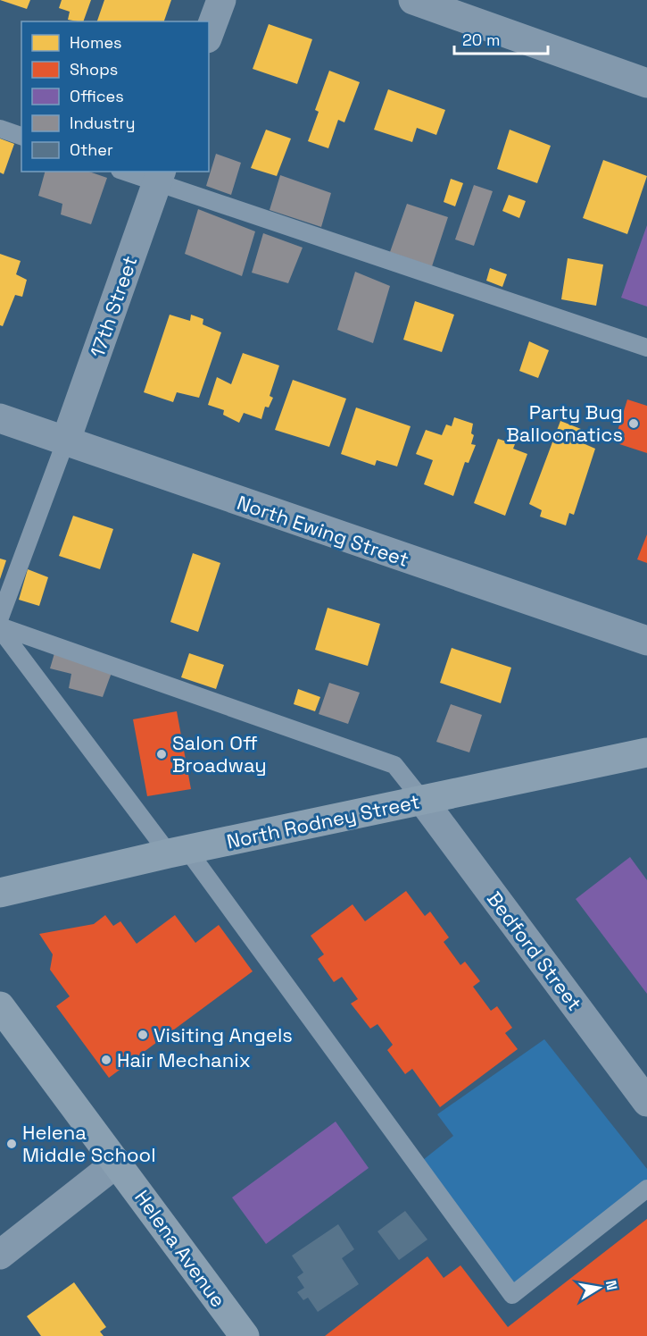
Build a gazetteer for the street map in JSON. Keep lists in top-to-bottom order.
{
  "streets": {
    "street": [
      "17th Street",
      "North Ewing Street",
      "North Rodney Street",
      "Bedford Street",
      "Helena Avenue"
    ]
  },
  "crossings": [
    ["17th Street", "North Ewing Street"],
    ["North Rodney Street", "Bedford Street"]
  ],
  "places": [
    "Party Bug Balloonatics",
    "Salon Off Broadway",
    "Visiting Angels",
    "Hair Mechanix",
    "Helena Middle School"
  ],
  "legend": [
    "Homes",
    "Shops",
    "Offices",
    "Industry",
    "Other"
  ],
  "scale_bar": "20 m",
  "north": "right"
}
